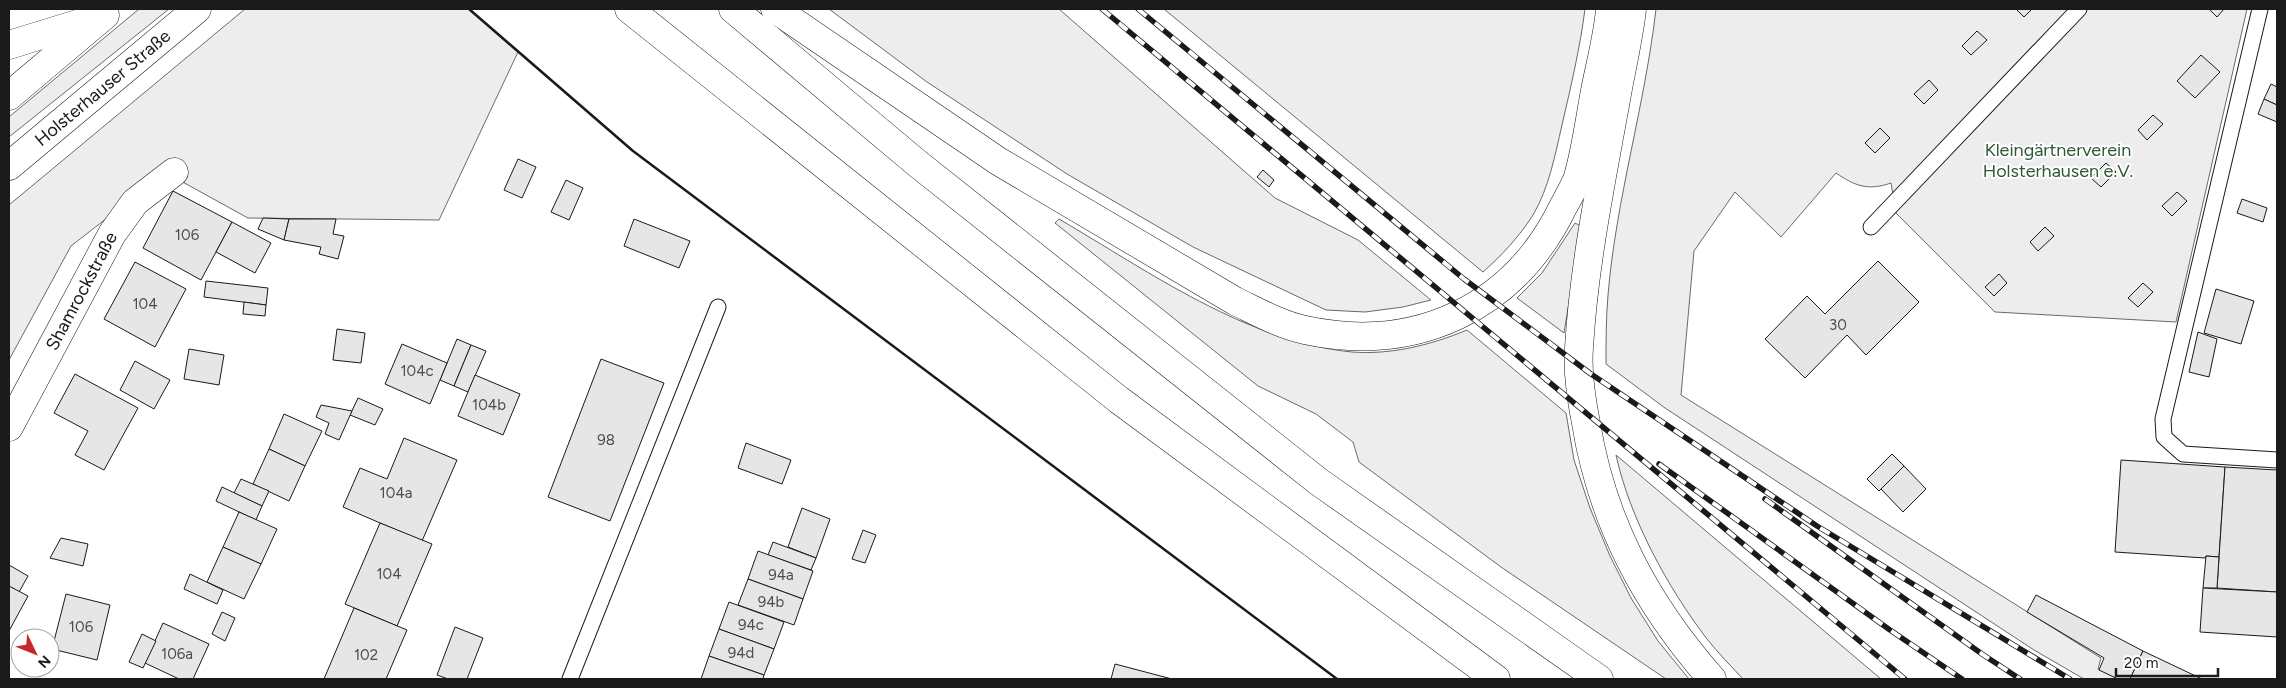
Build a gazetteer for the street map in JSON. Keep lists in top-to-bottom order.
{
  "streets": {
    "main road": ["Holsterhauser Straße", "Shamrockstraße"]
  },
  "parks": ["Kleingärtnerverein Holsterhausen e.V."],
  "house_numbers": [
    "106",
    "104",
    "30",
    "104c",
    "104b",
    "98",
    "104a",
    "104",
    "94a",
    "94b",
    "94c",
    "106",
    "94d",
    "106a",
    "102"
  ],
  "scale_bar": "20 m",
  "north": "bottom right"
}
